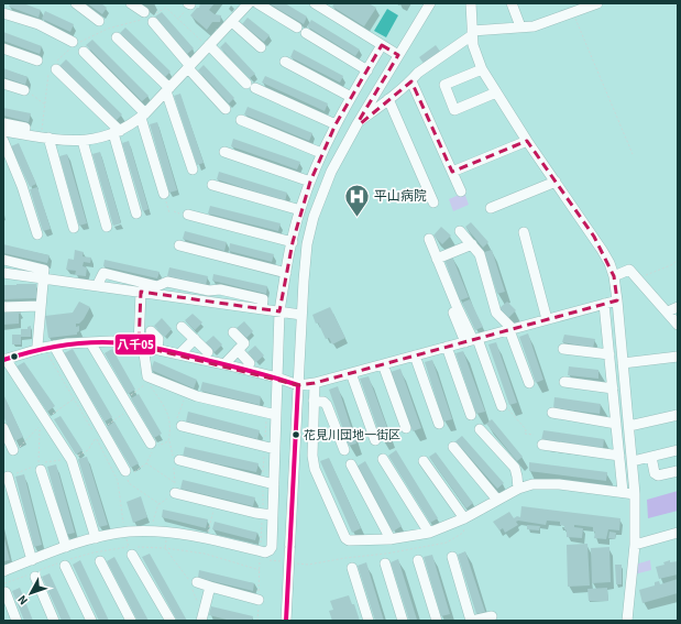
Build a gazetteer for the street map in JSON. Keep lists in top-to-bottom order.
{
  "places": {
    "hospital": ["平山病院"],
    "other": ["花見川団地一街区"]
  },
  "lines": ["transit line 八千05"],
  "north": "bottom left"
}
